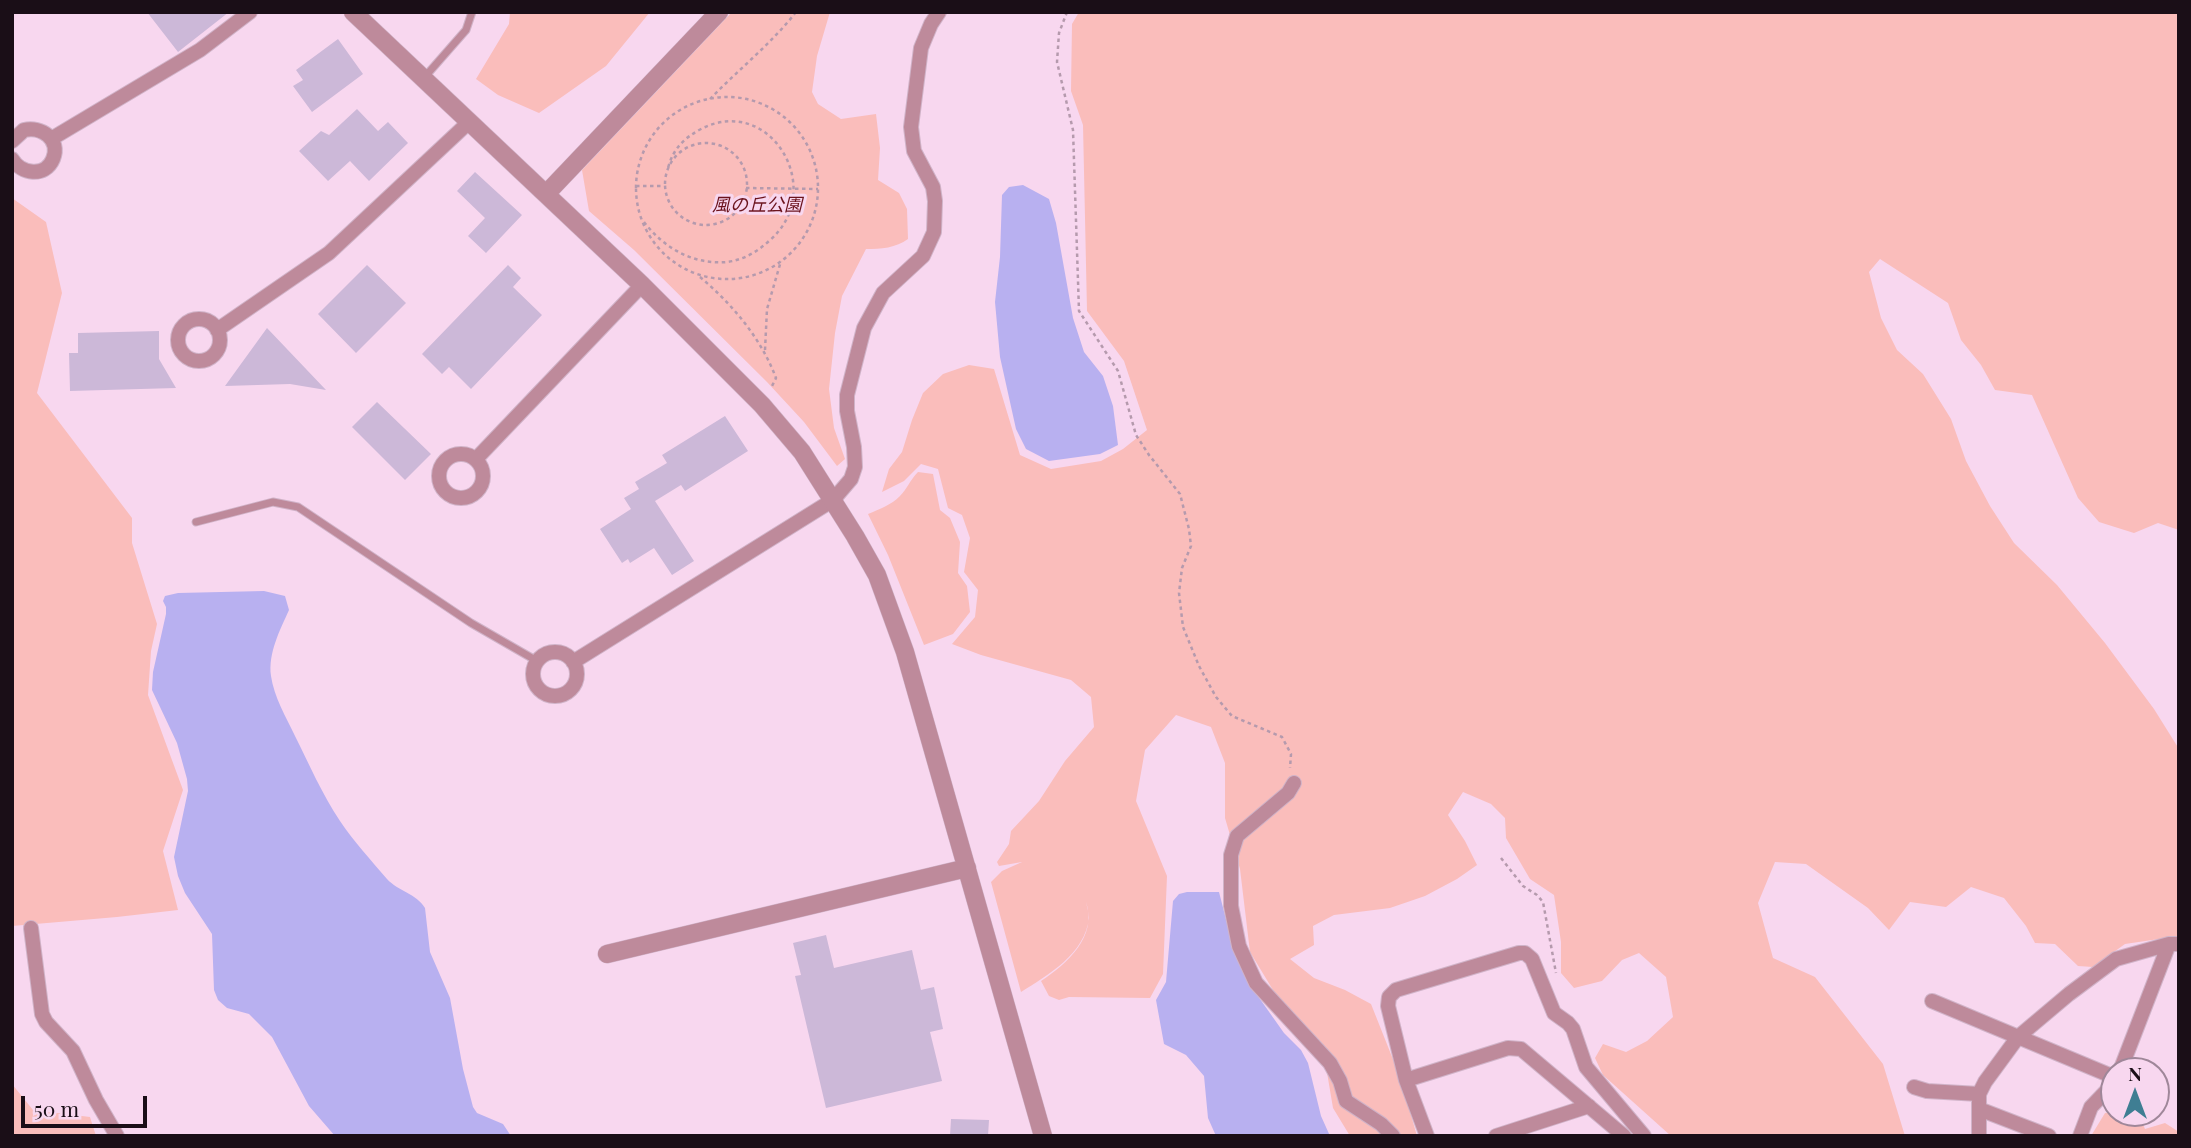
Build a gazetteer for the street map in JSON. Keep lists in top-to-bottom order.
{
  "parks": ["風の丘公園"],
  "scale_bar": "50 m",
  "north": "top"
}
